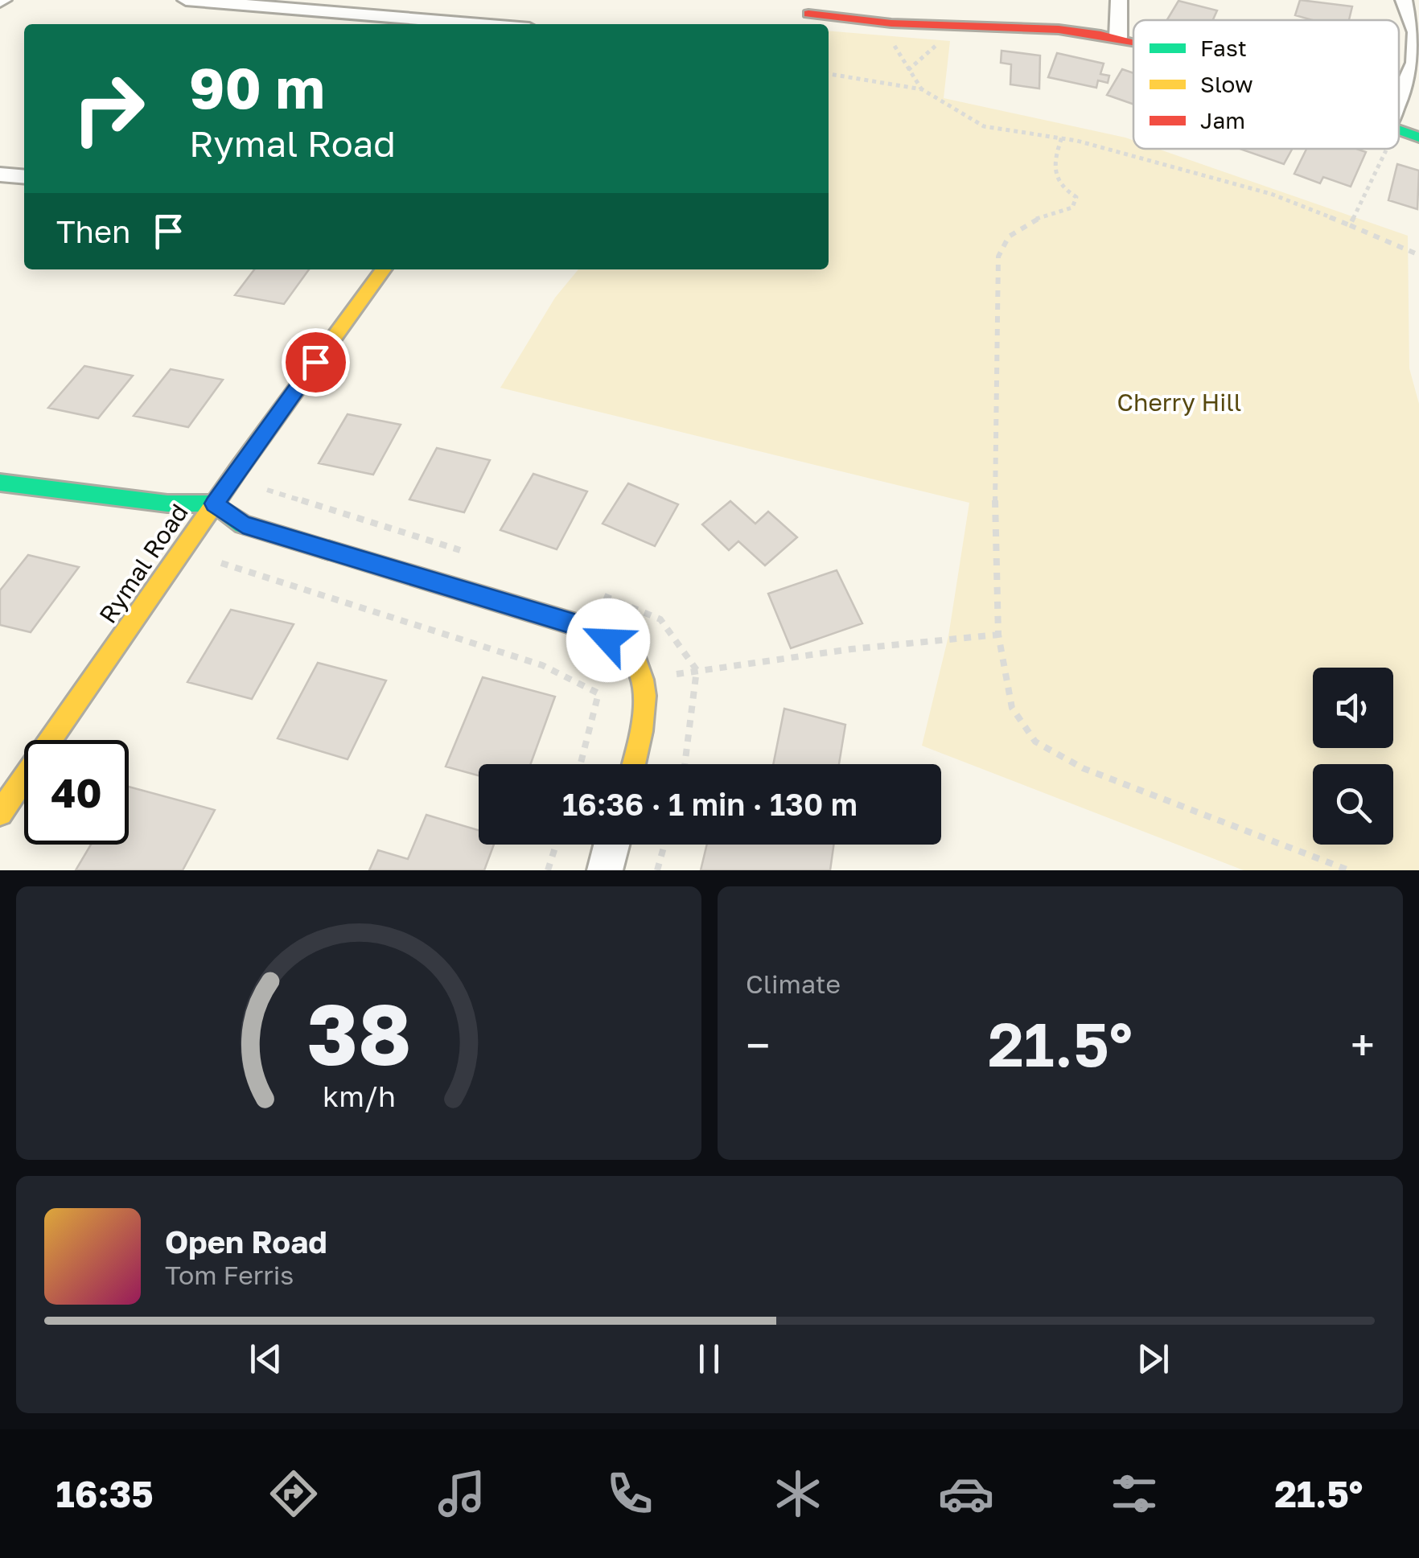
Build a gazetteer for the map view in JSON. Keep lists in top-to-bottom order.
{
  "streets": {
    "street": ["Rymal Road"]
  },
  "parks": ["Cherry Hill"],
  "legend": ["Fast", "Slow", "Jam"],
  "page": {
    "turn": ["90 m", "Rymal Road"],
    "then": "Then",
    "limit": "40",
    "trip": "16:36 · 1 min · 130 m",
    "tile": "Climate",
    "heat": ["−", "21.5°", "+"],
    "song": ["Open Road", "Tom Ferris"],
    "tabs": ["16:35", "21.5°"],
    "gauge": ["38", "km/h"]
  }
}
